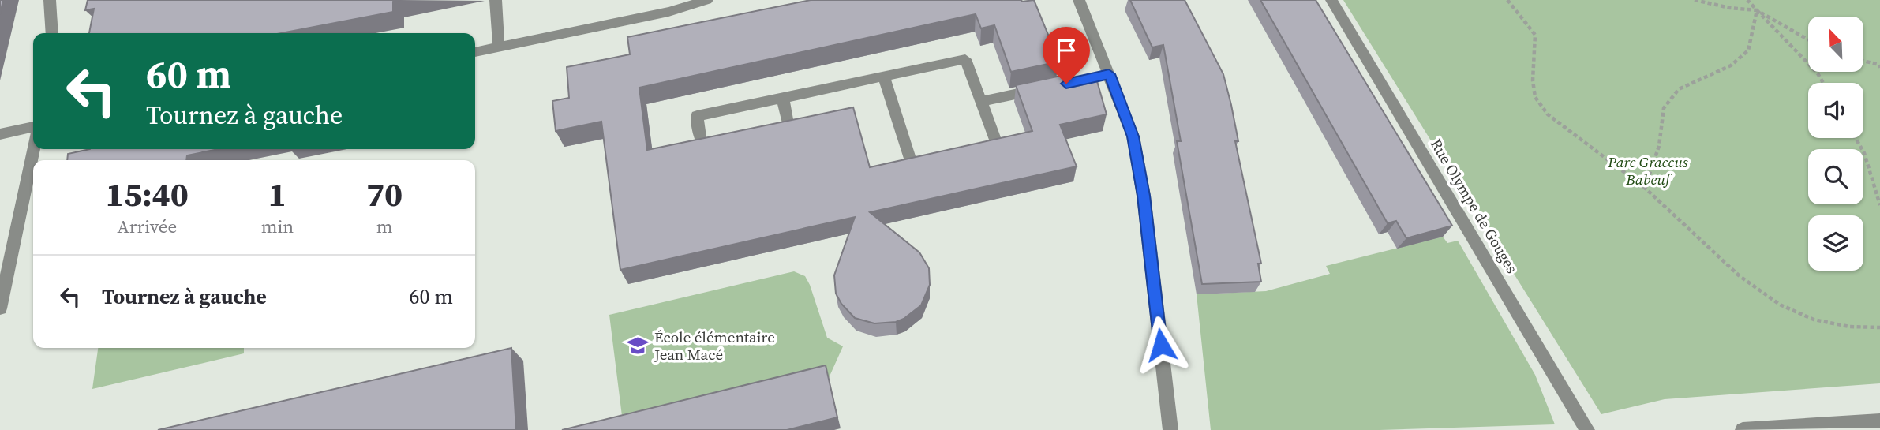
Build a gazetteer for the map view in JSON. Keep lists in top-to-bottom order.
{
  "streets": {
    "street": ["Rue Olympe de Gouges"]
  },
  "parks": ["Parc Graccus Babeuf"],
  "places": {
    "school or university": ["École élémentaire Jean Macé"]
  },
  "north": "top left",
  "page": {
    "turn": ["60 m", "Tournez à gauche"],
    "eta": [
      "15:40",
      "Arrivée",
      "1",
      "min",
      "70",
      "m"
    ],
    "list": [
      {
        "name": "Tournez à gauche",
        "value": "60 m"
      }
    ]
  }
}
